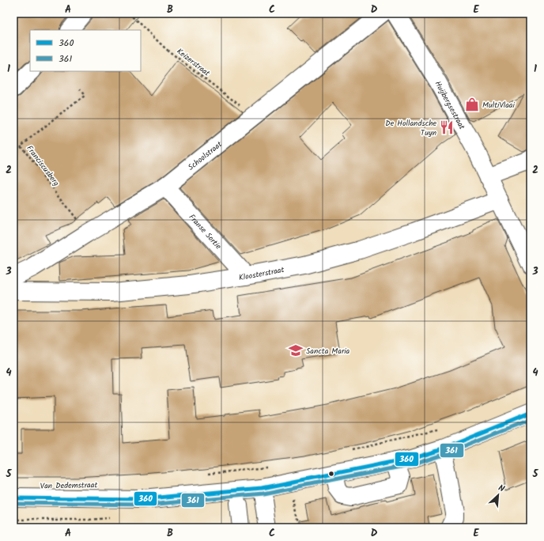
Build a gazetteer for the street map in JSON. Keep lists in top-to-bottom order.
{
  "streets": {
    "street": [
      "Huijbergsestraat",
      "Schoolstraat",
      "Franse Sortie",
      "Kloosterstraat",
      "Van Dedemstraat"
    ],
    "path": ["Keizerstraat", "Franciscusberg"]
  },
  "crossings": [
    ["Keizerstraat", "Schoolstraat"],
    ["Huijbergsestraat", "Kloosterstraat"],
    ["Schoolstraat", "Franciscusberg"],
    ["Schoolstraat", "Franse Sortie"],
    ["Franse Sortie", "Kloosterstraat"]
  ],
  "places": {
    "shop": ["MultiVlaai"],
    "restaurant": ["De Hollandsche Tuyn"],
    "school or university": ["Sancta Maria"]
  },
  "lines": ["transit line 360", "transit line 361"],
  "legend": ["360", "361"],
  "north": "top right",
  "grid": {
    "columns": [
      "A",
      "B",
      "C",
      "D",
      "E"
    ],
    "rows": [
      "1",
      "2",
      "3",
      "4",
      "5"
    ]
  }
}
